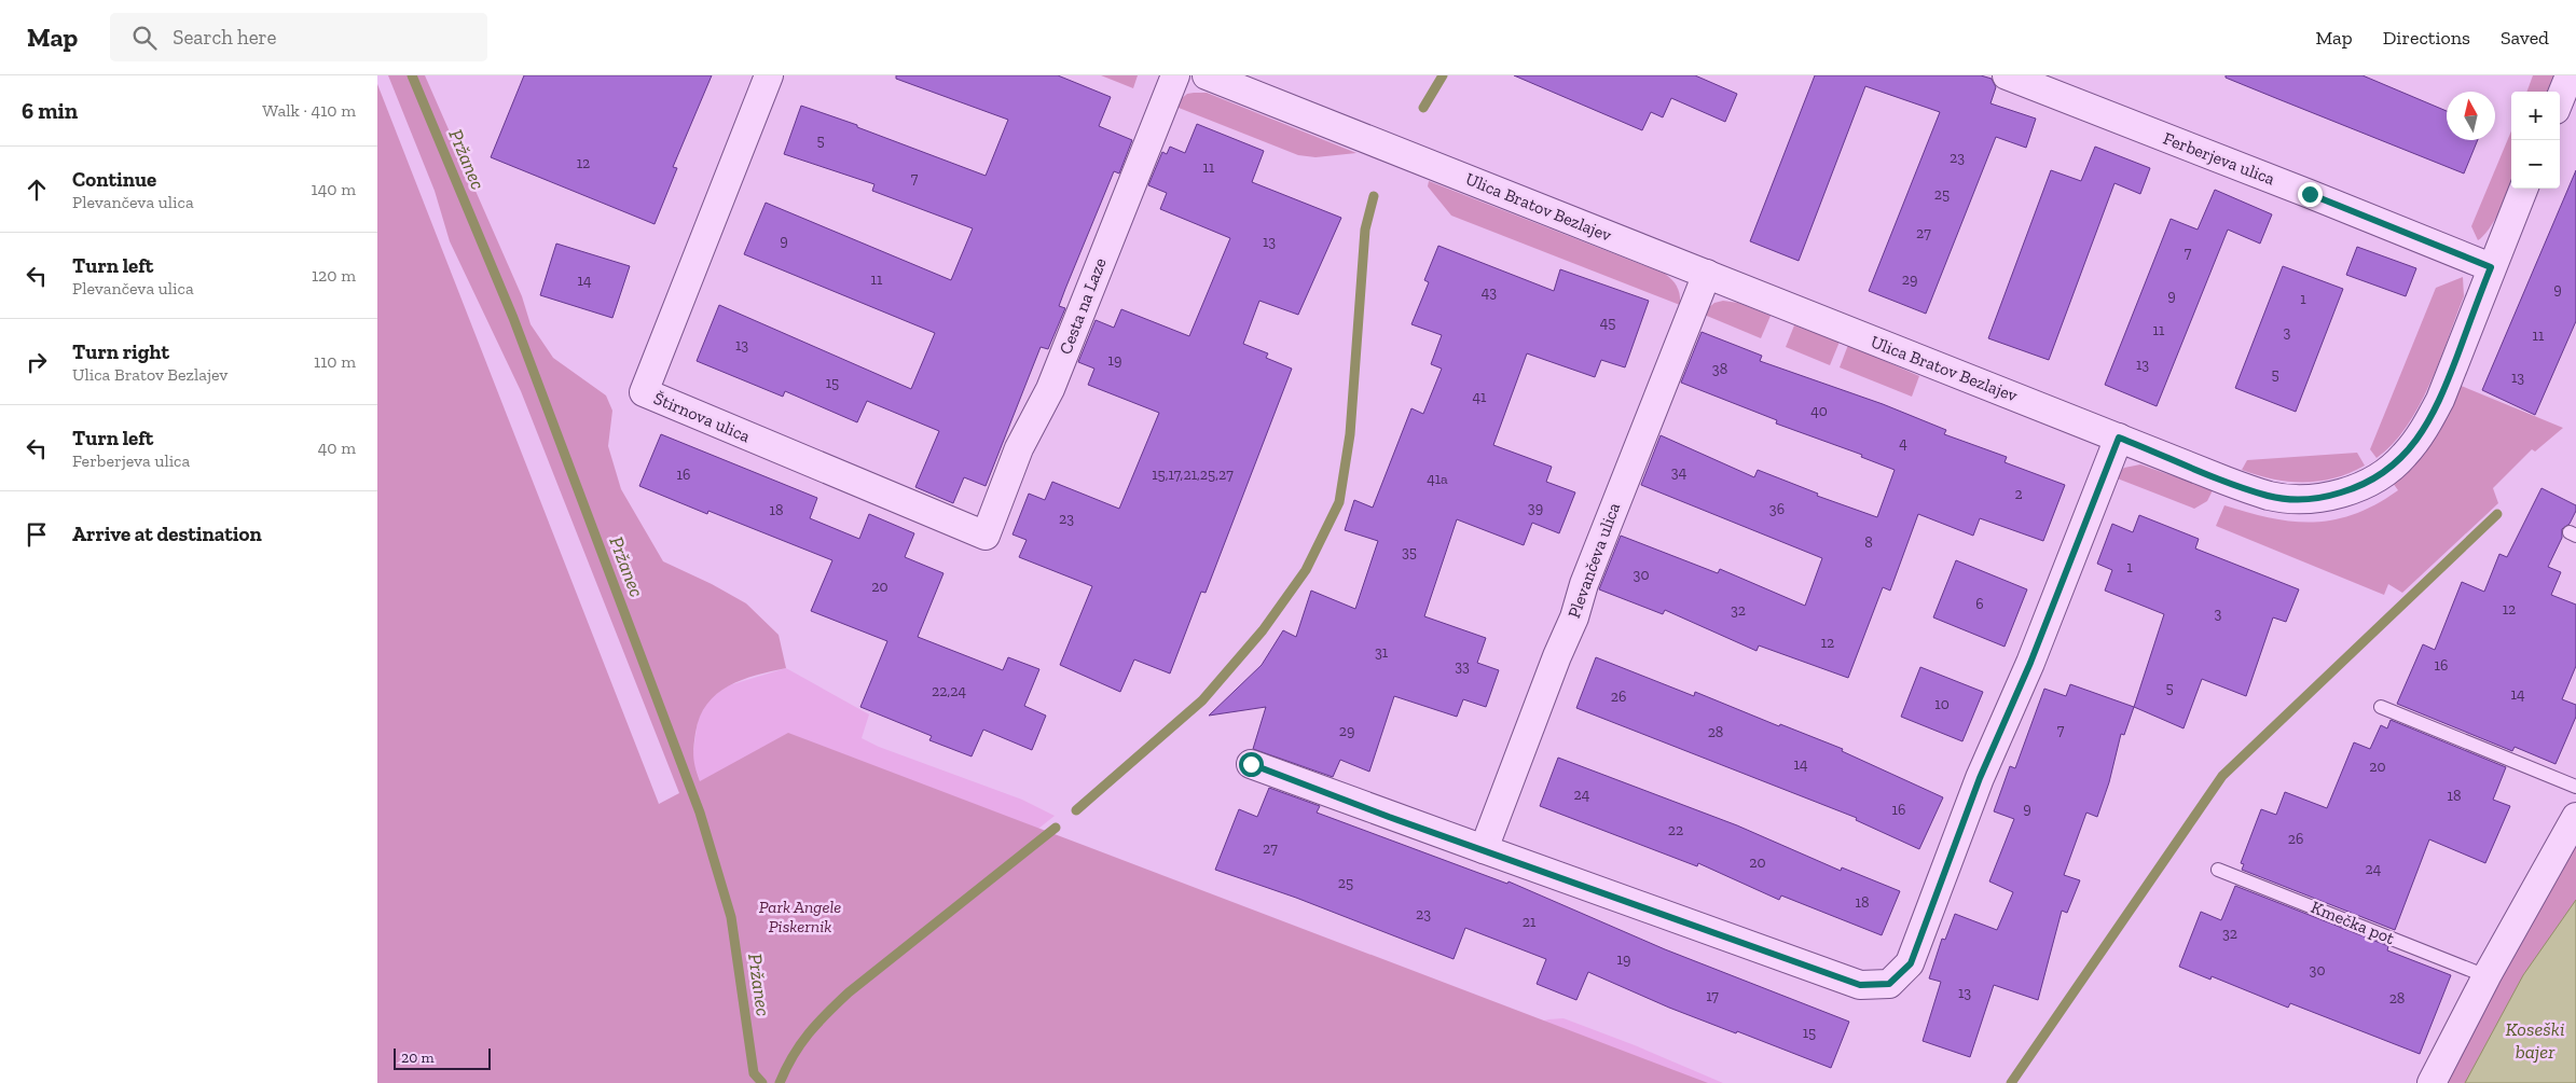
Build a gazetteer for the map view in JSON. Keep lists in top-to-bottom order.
{
  "streets": {
    "street": [
      "Ferberjeva ulica",
      "Ulica Bratov Bezlajev",
      "Cesta na Laze",
      "Štirnova ulica",
      "Plevančeva ulica"
    ],
    "lane": ["Kmečka pot"]
  },
  "crossings": [
    ["Ferberjeva ulica", "Ulica Bratov Bezlajev"],
    ["Ulica Bratov Bezlajev", "Plevančeva ulica"],
    ["Cesta na Laze", "Štirnova ulica"]
  ],
  "water": ["Pržanec", "Koseški bajer"],
  "parks": ["Park Angele Piskernik"],
  "house_numbers": [
    "5",
    "23",
    "12",
    "11",
    "7",
    "25",
    "27",
    "9",
    "13",
    "7",
    "11",
    "29",
    "14",
    "9",
    "43",
    "9",
    "1",
    "45",
    "11",
    "3",
    "11",
    "13",
    "19",
    "13",
    "38",
    "5",
    "13",
    "15",
    "41",
    "40",
    "4",
    "34",
    "16",
    "15,17,21,25,27",
    "41a",
    "2",
    "39",
    "36",
    "18",
    "23",
    "8",
    "35",
    "1",
    "30",
    "20",
    "6",
    "12",
    "32",
    "3",
    "12",
    "31",
    "16",
    "33",
    "5",
    "22,24",
    "14",
    "26",
    "10",
    "7",
    "29",
    "28",
    "14",
    "20",
    "24",
    "18",
    "9",
    "16",
    "22",
    "26",
    "27",
    "20",
    "24",
    "25",
    "18",
    "23",
    "21",
    "32",
    "19",
    "30",
    "13",
    "17",
    "28",
    "15"
  ],
  "scale_bar": "20 m",
  "north": "top",
  "page": {
    "header": "Map",
    "search": "Search here",
    "nav": ["Map", "Directions", "Saved"],
    "heading": ["6 min", "Walk · 410 m"],
    "map_buttons": ["+", "−"],
    "list": [
      ["Continue", "Plevančeva ulica", "140 m"],
      ["Turn left", "Plevančeva ulica", "120 m"],
      ["Turn right", "Ulica Bratov Bezlajev", "110 m"],
      ["Turn left", "Ferberjeva ulica", "40 m"],
      "Arrive at destination"
    ],
    "scale": "20 m"
  }
}
